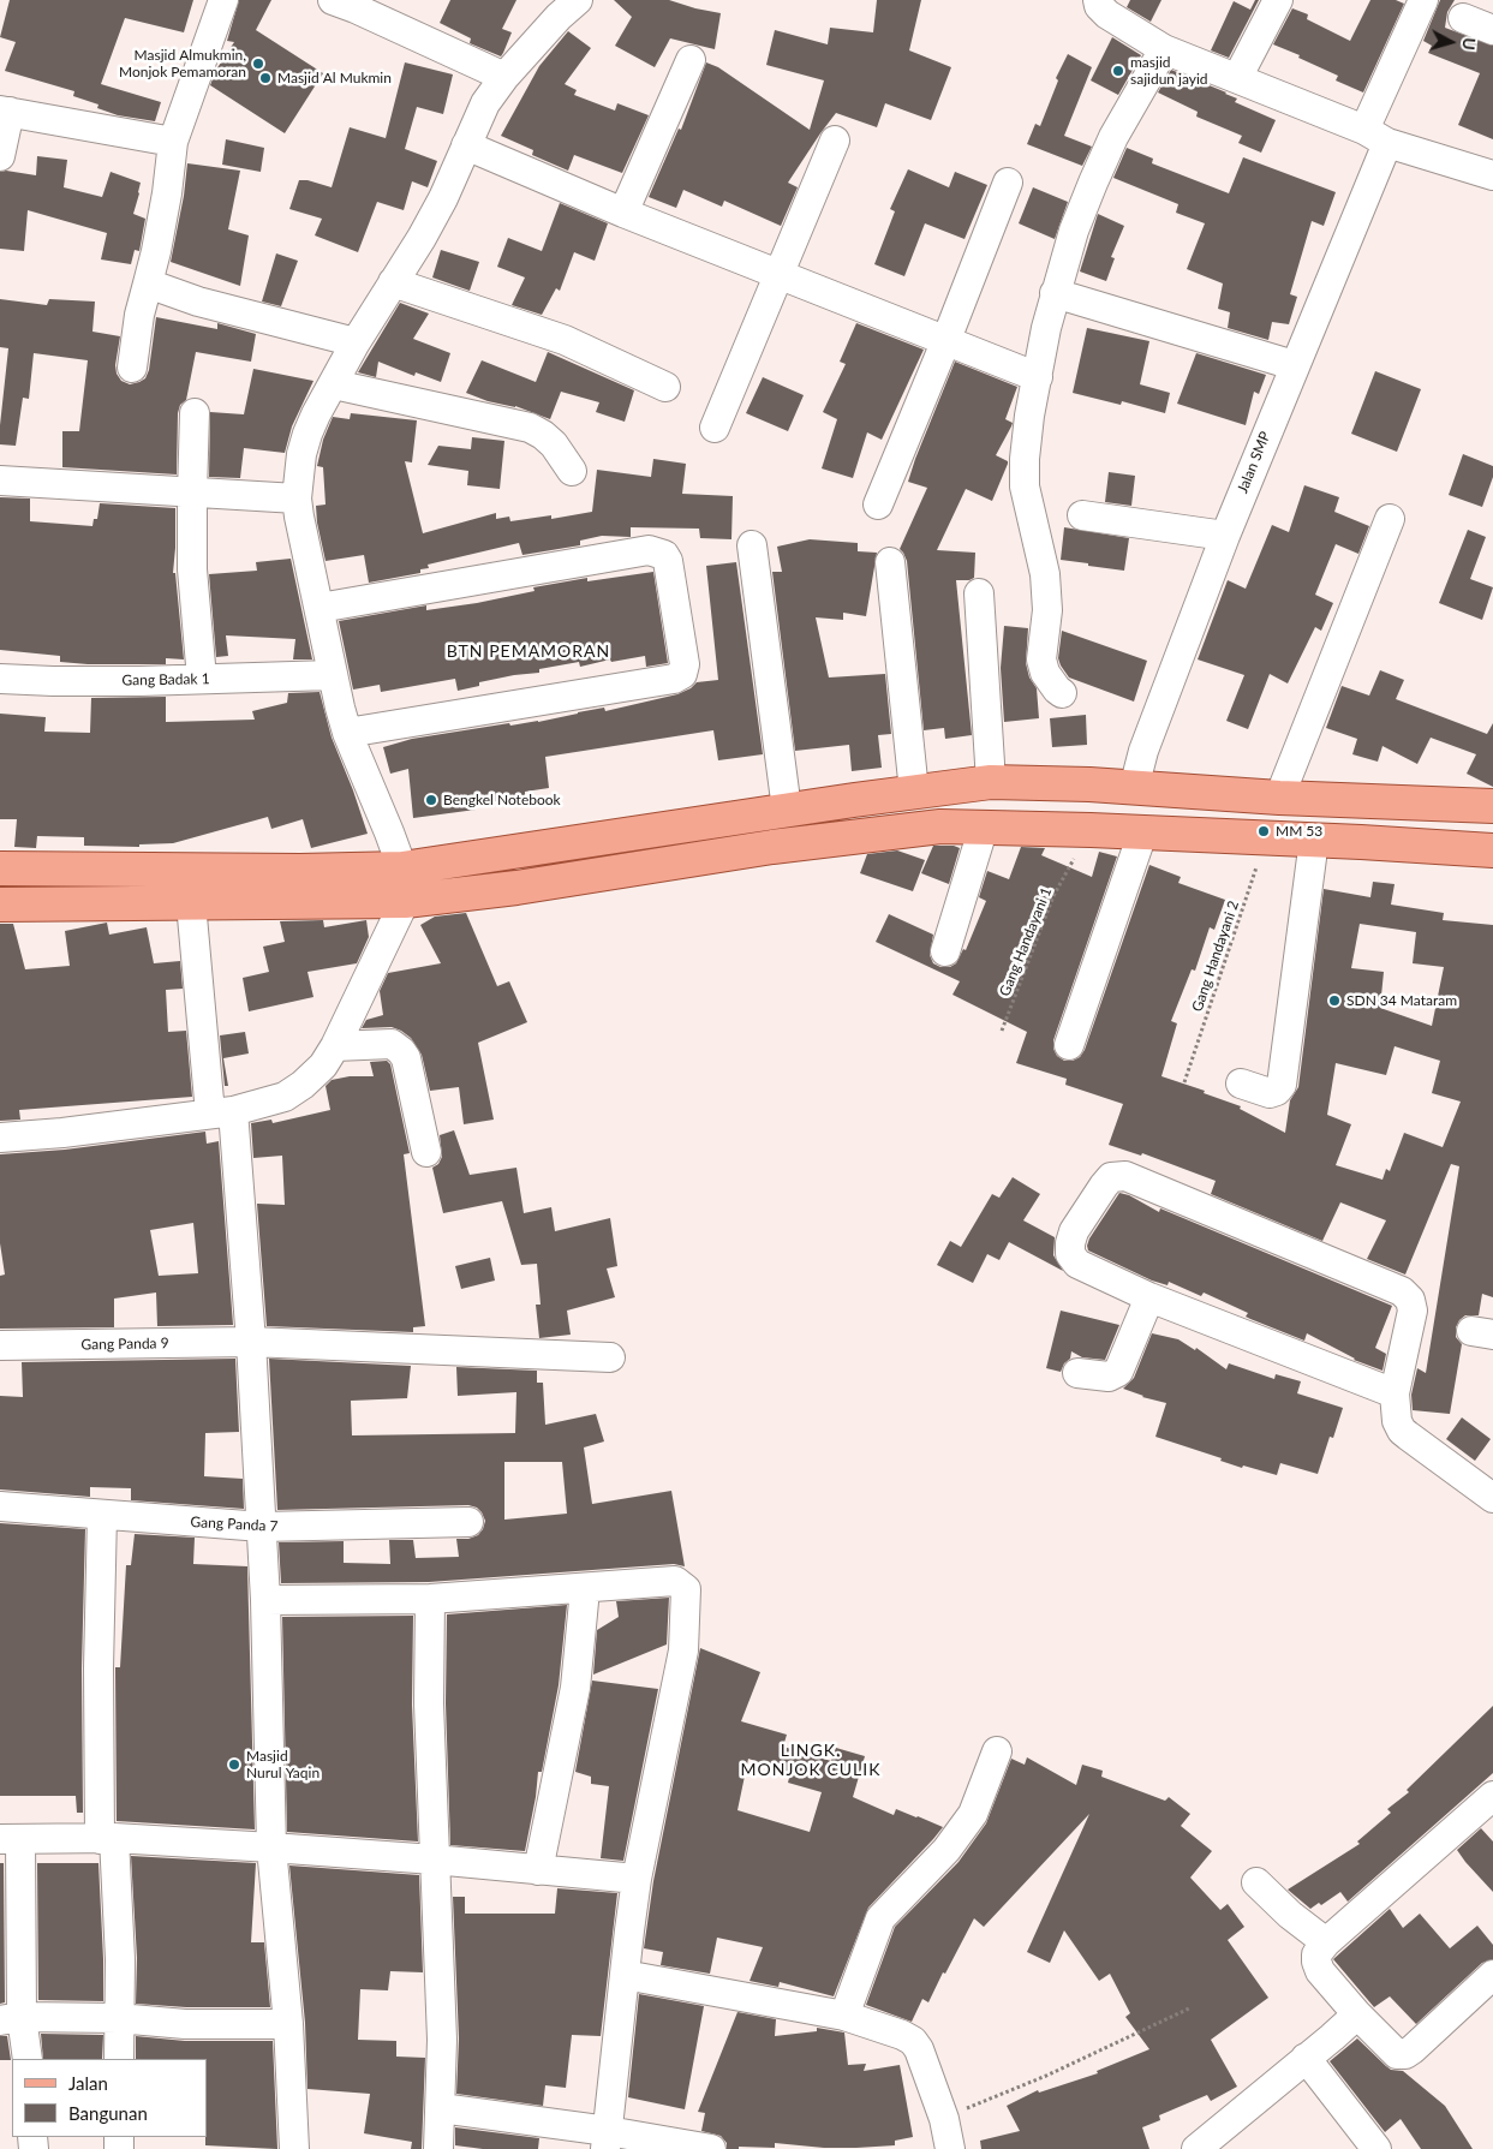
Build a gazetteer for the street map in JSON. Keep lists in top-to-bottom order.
{
  "streets": {
    "street": [
      "Jalan SMP",
      "Gang Badak 1",
      "Gang Panda 9",
      "Gang Panda 7"
    ],
    "path": ["Gang Handayani 1", "Gang Handayani 2"]
  },
  "districts": ["BTN PEMAMORAN", "LINGK. MONJOK CULIK"],
  "places": [
    "Masjid Almukmin, Monjok Pemamoran",
    "masjid sajidun jayid",
    "Masjid Al Mukmin",
    "Bengkel Notebook",
    "MM 53",
    "SDN 34 Mataram",
    "Masjid Nurul Yaqin"
  ],
  "legend": ["Jalan", "Bangunan"],
  "north": "right"
}
